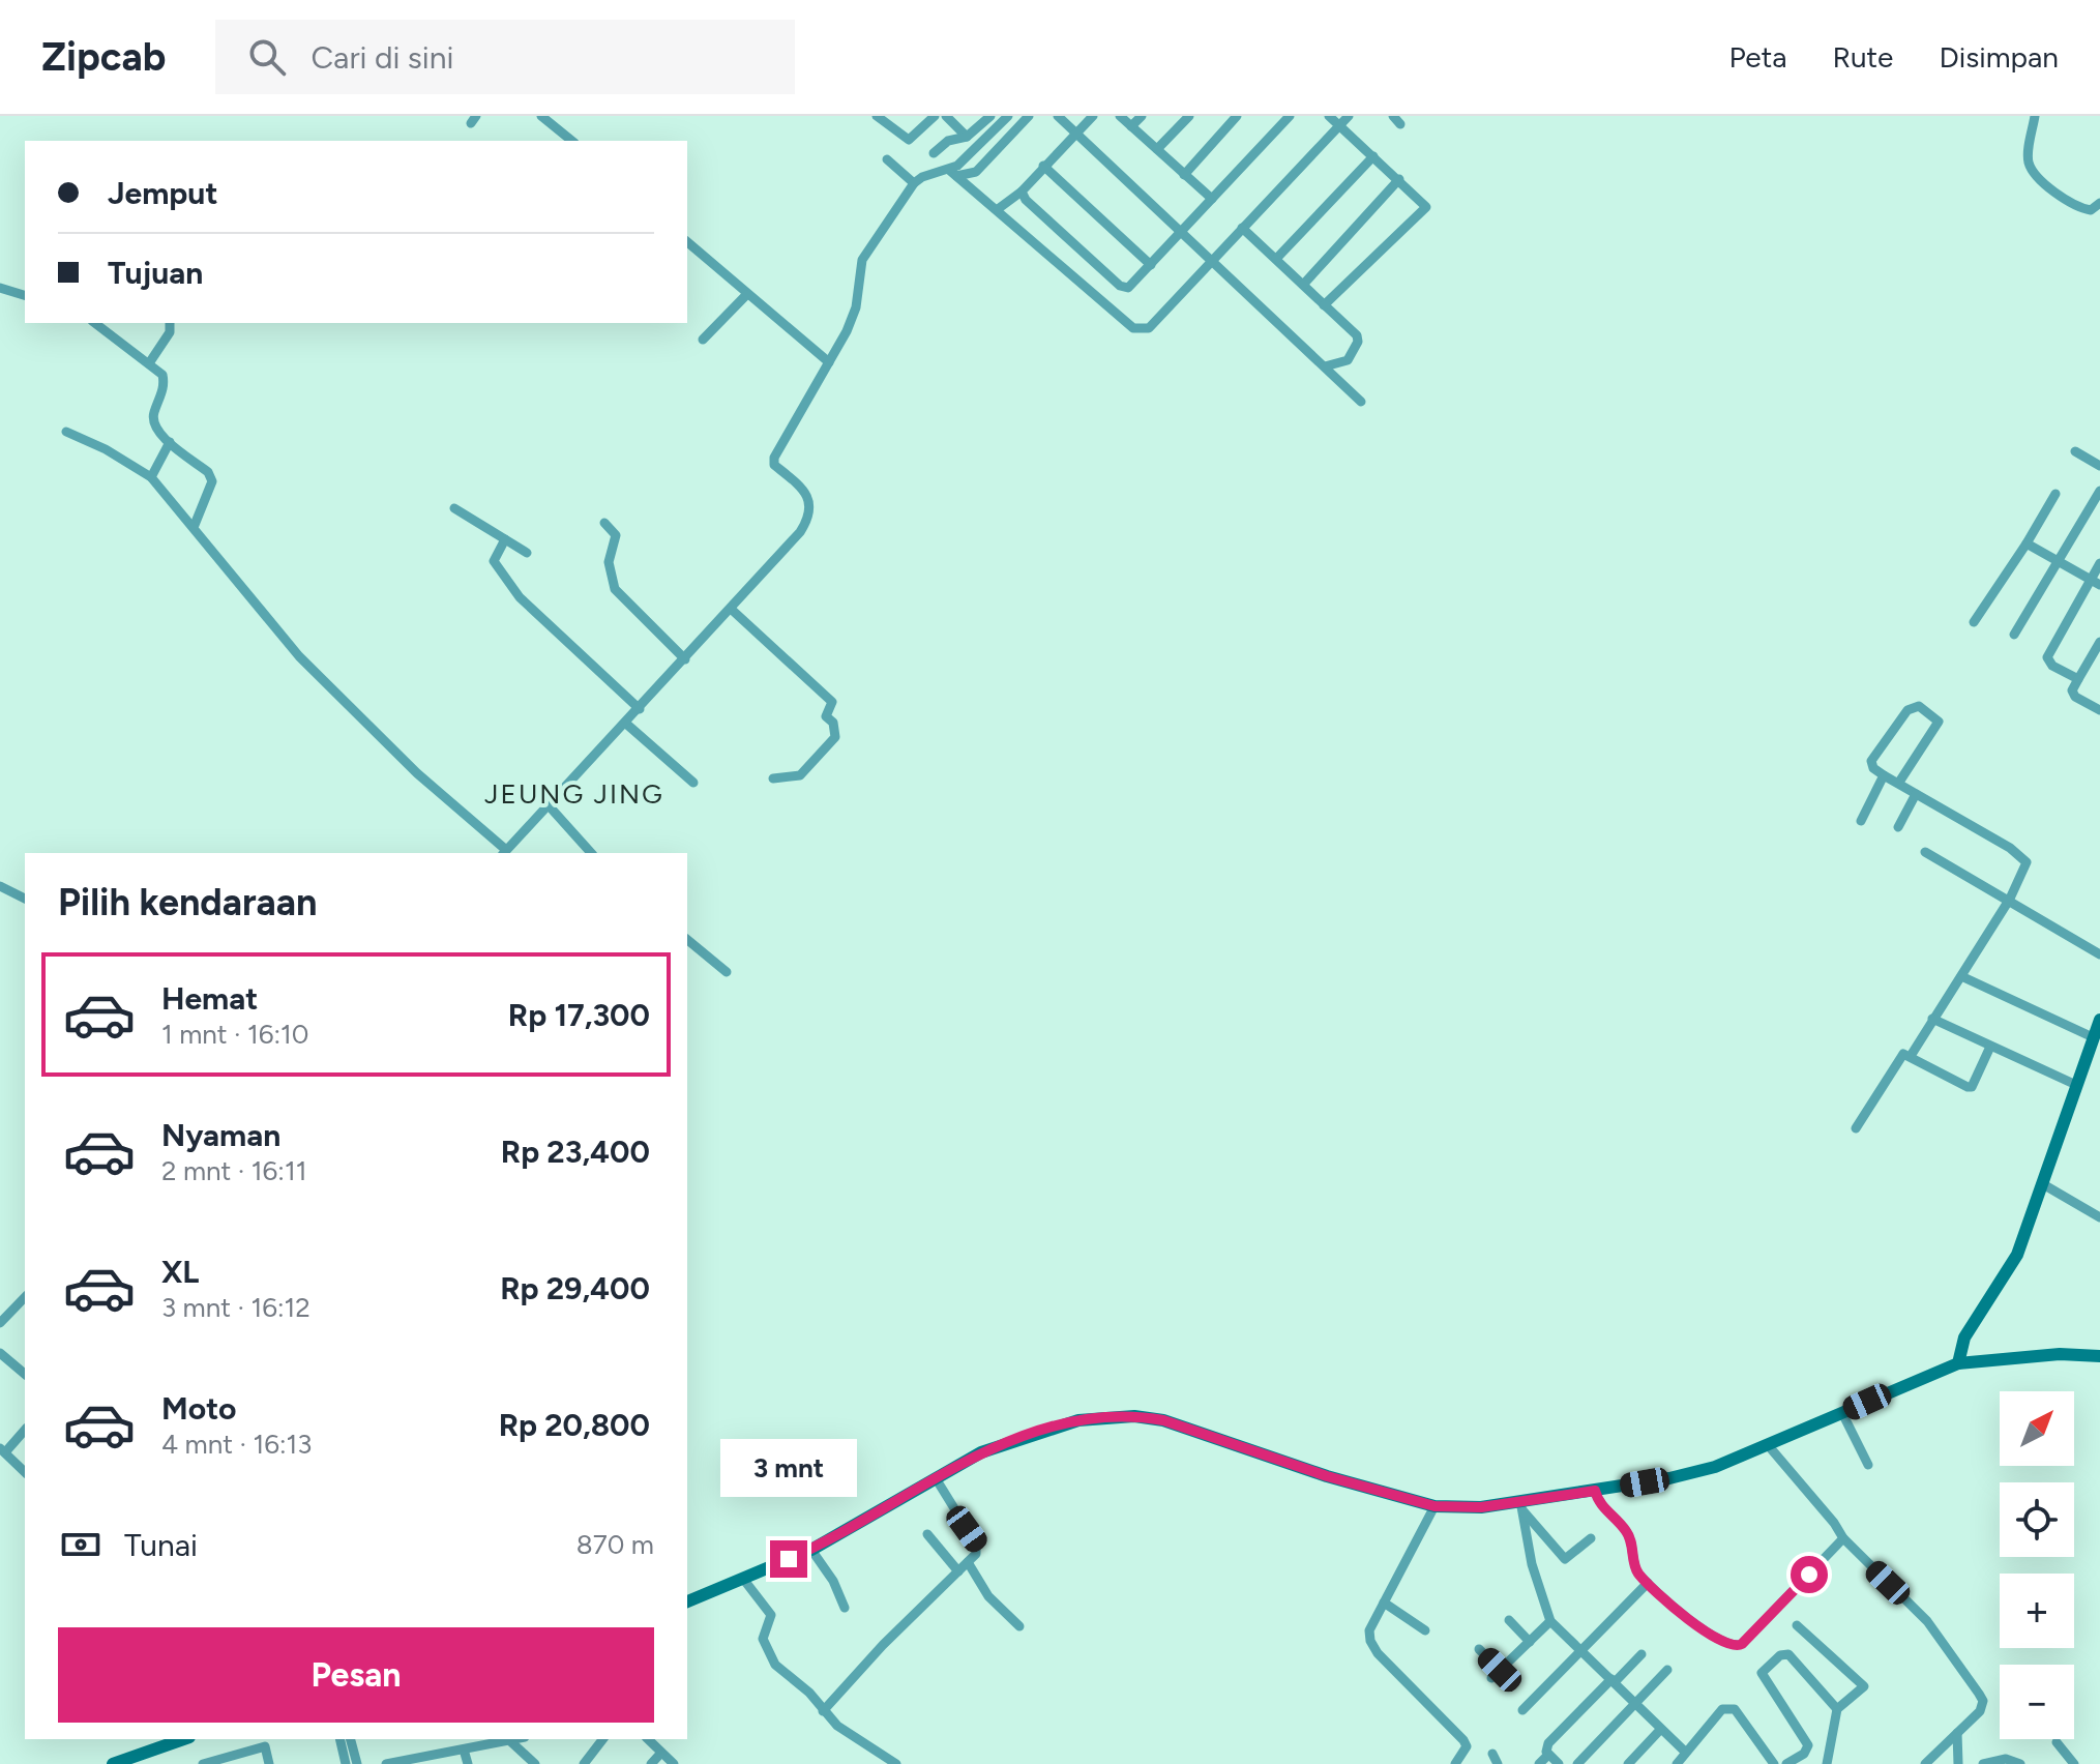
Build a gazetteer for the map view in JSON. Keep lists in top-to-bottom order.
{
  "districts": ["JEUNG JING"],
  "north": "top right",
  "page": {
    "header": "Zipcab",
    "search": "Cari di sini",
    "nav": ["Peta", "Rute", "Disimpan"],
    "banner": ["Jemput", "Tujuan"],
    "heading": "Pilih kendaraan",
    "list": [
      {
        "name": "Hemat",
        "note": "1 mnt · 16:10",
        "value": "Rp 17,300"
      },
      {
        "name": "Nyaman",
        "note": "2 mnt · 16:11",
        "value": "Rp 23,400"
      },
      {
        "name": "XL",
        "note": "3 mnt · 16:12",
        "value": "Rp 29,400"
      },
      {
        "name": "Moto",
        "note": "4 mnt · 16:13",
        "value": "Rp 20,800"
      }
    ],
    "map_buttons": ["+", "−"],
    "bubble": "3 mnt",
    "pay": ["Tunai", "870 m"],
    "buttons": "Pesan"
  }
}
